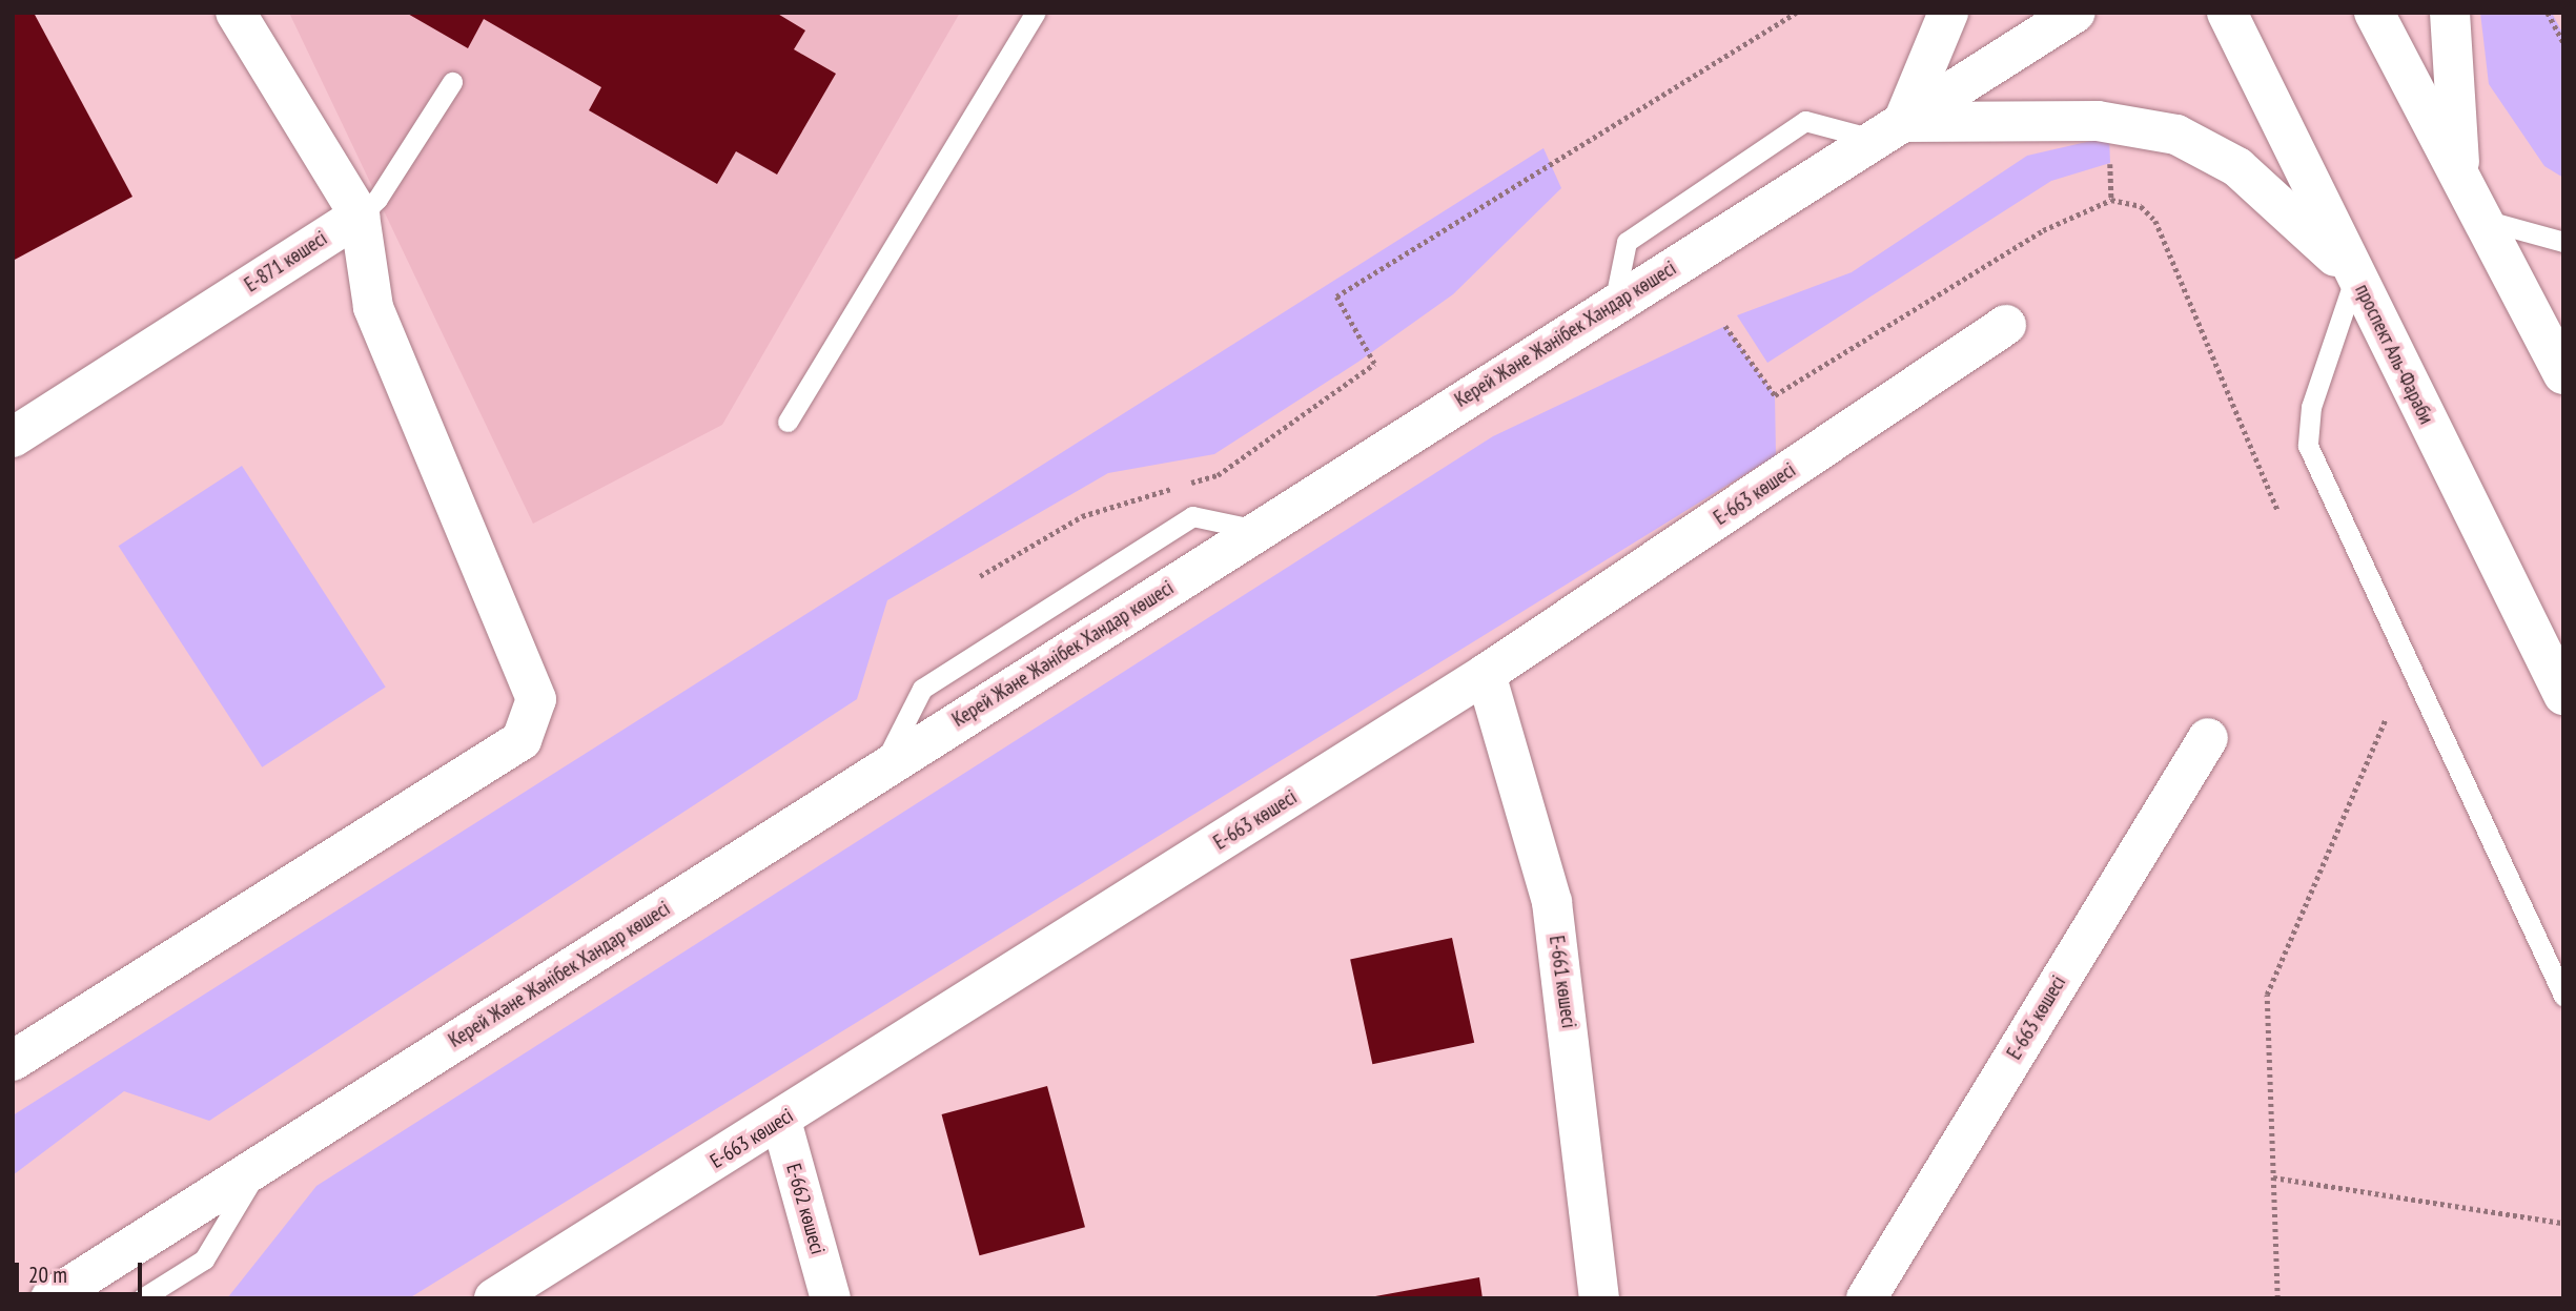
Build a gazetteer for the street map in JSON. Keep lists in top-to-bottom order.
{
  "streets": {
    "street": [
      "Е-871 көшесі",
      "Керей Және Жәнібек Хандар көшесі",
      "проспект Аль-Фараби",
      "Е-663 көшесі",
      "Е-661 көшесі",
      "Е-662 көшесі"
    ]
  },
  "crossings": [
    ["Е-663 көшесі", "Е-661 көшесі"],
    ["Е-663 көшесі", "Е-662 көшесі"]
  ],
  "scale_bar": "20 m"
}
